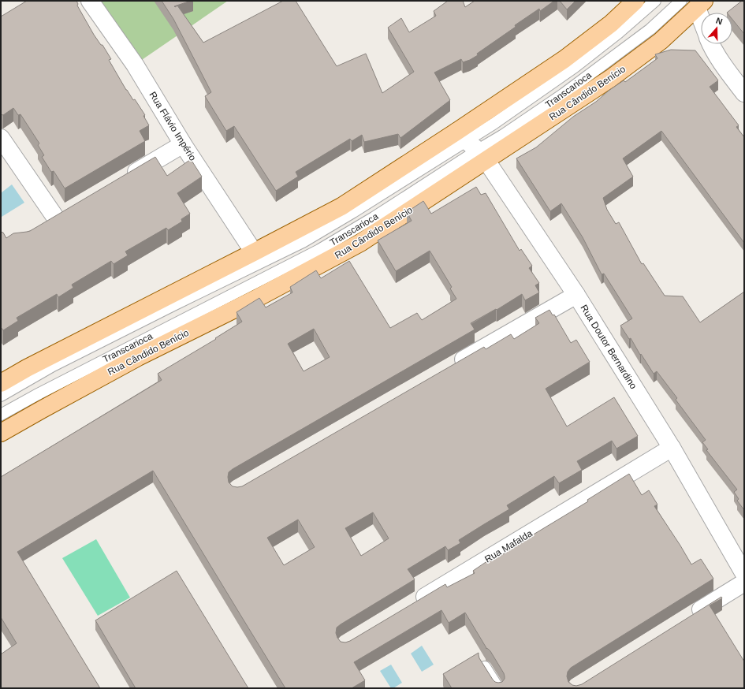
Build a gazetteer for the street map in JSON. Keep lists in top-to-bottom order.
{
  "streets": {
    "main road": ["Rua Cândido Benício"],
    "street": ["Rua Flávio Império", "Rua Doutor Bernardino", "Rua Mafalda"],
    "lane": ["Transcarioca"]
  },
  "crossings": [
    ["Transcarioca", "Rua Cândido Benício"],
    ["Transcarioca", "Rua Doutor Bernardino"],
    ["Rua Cândido Benício", "Rua Flávio Império"],
    ["Rua Cândido Benício", "Rua Doutor Bernardino"],
    ["Rua Doutor Bernardino", "Rua Mafalda"]
  ],
  "north": "top"
}
